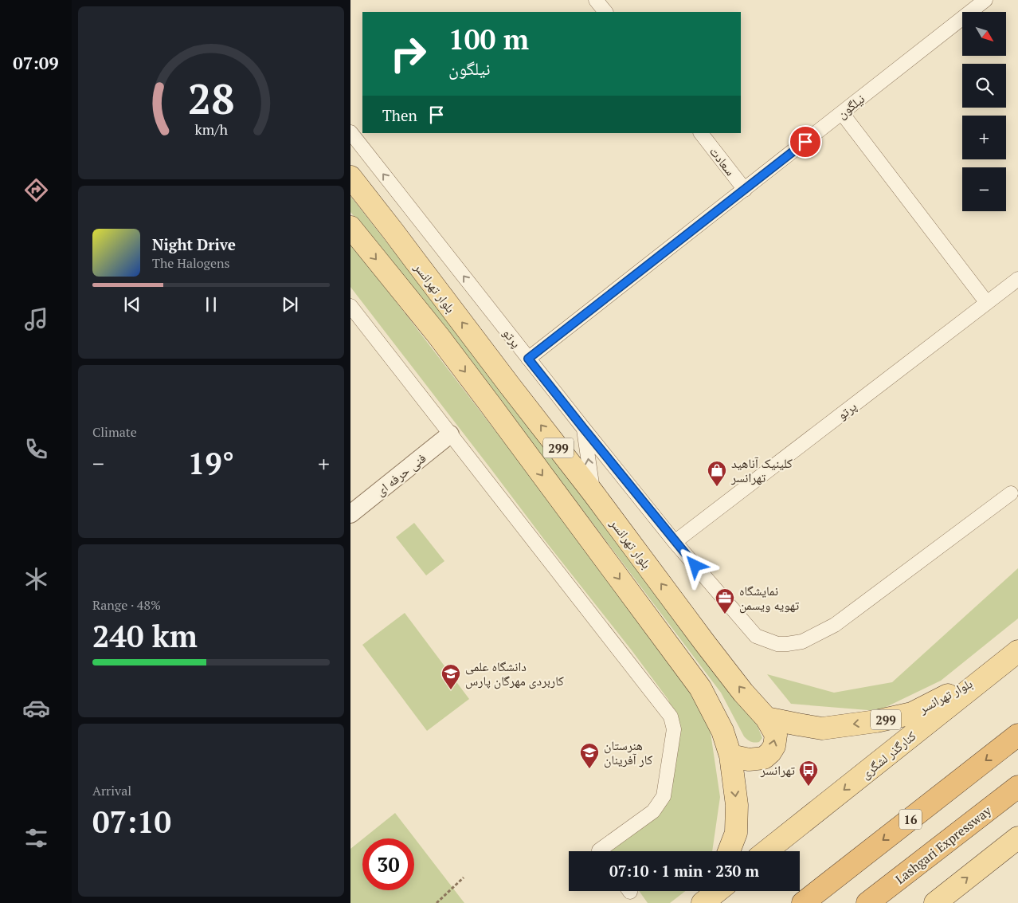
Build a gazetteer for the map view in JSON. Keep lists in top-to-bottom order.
{
  "streets": {
    "highway": ["16", "Lashgari Expressway"],
    "main road": ["بلوار تهرانسر", "299", "کنارگذر لشگری"],
    "street": [
      "نیلگون",
      "سعادت",
      "پرتو",
      "فنی حرفه ای"
    ]
  },
  "crossings": [
    ["نیلگون", "سعادت"],
    ["نیلگون", "پرتو"],
    ["بلوار تهرانسر", "کنارگذر لشگری"]
  ],
  "places": {
    "shop": ["کلینیک آناهید تهرانسر"],
    "office": ["نمایشگاه تهویه ویسمن"],
    "school or university": ["دانشگاه علمی کاربردی مهرگان پارس", "هنرستان کار آفرینان"],
    "bus stop": ["تهرانسر"]
  },
  "north": "bottom right",
  "page": {
    "tabs": "07:09",
    "map_buttons": ["+", "−"],
    "turn": ["100 m", "نیلگون"],
    "then": "Then",
    "song": ["Night Drive", "The Halogens"],
    "tile": [
      "Climate",
      ["Range · 48%", "240 km"],
      ["Arrival", "07:10"]
    ],
    "heat": ["−", "19°", "+"],
    "limit": "30",
    "trip": "07:10 · 1 min · 230 m",
    "gauge": ["28", "km/h"]
  }
}
